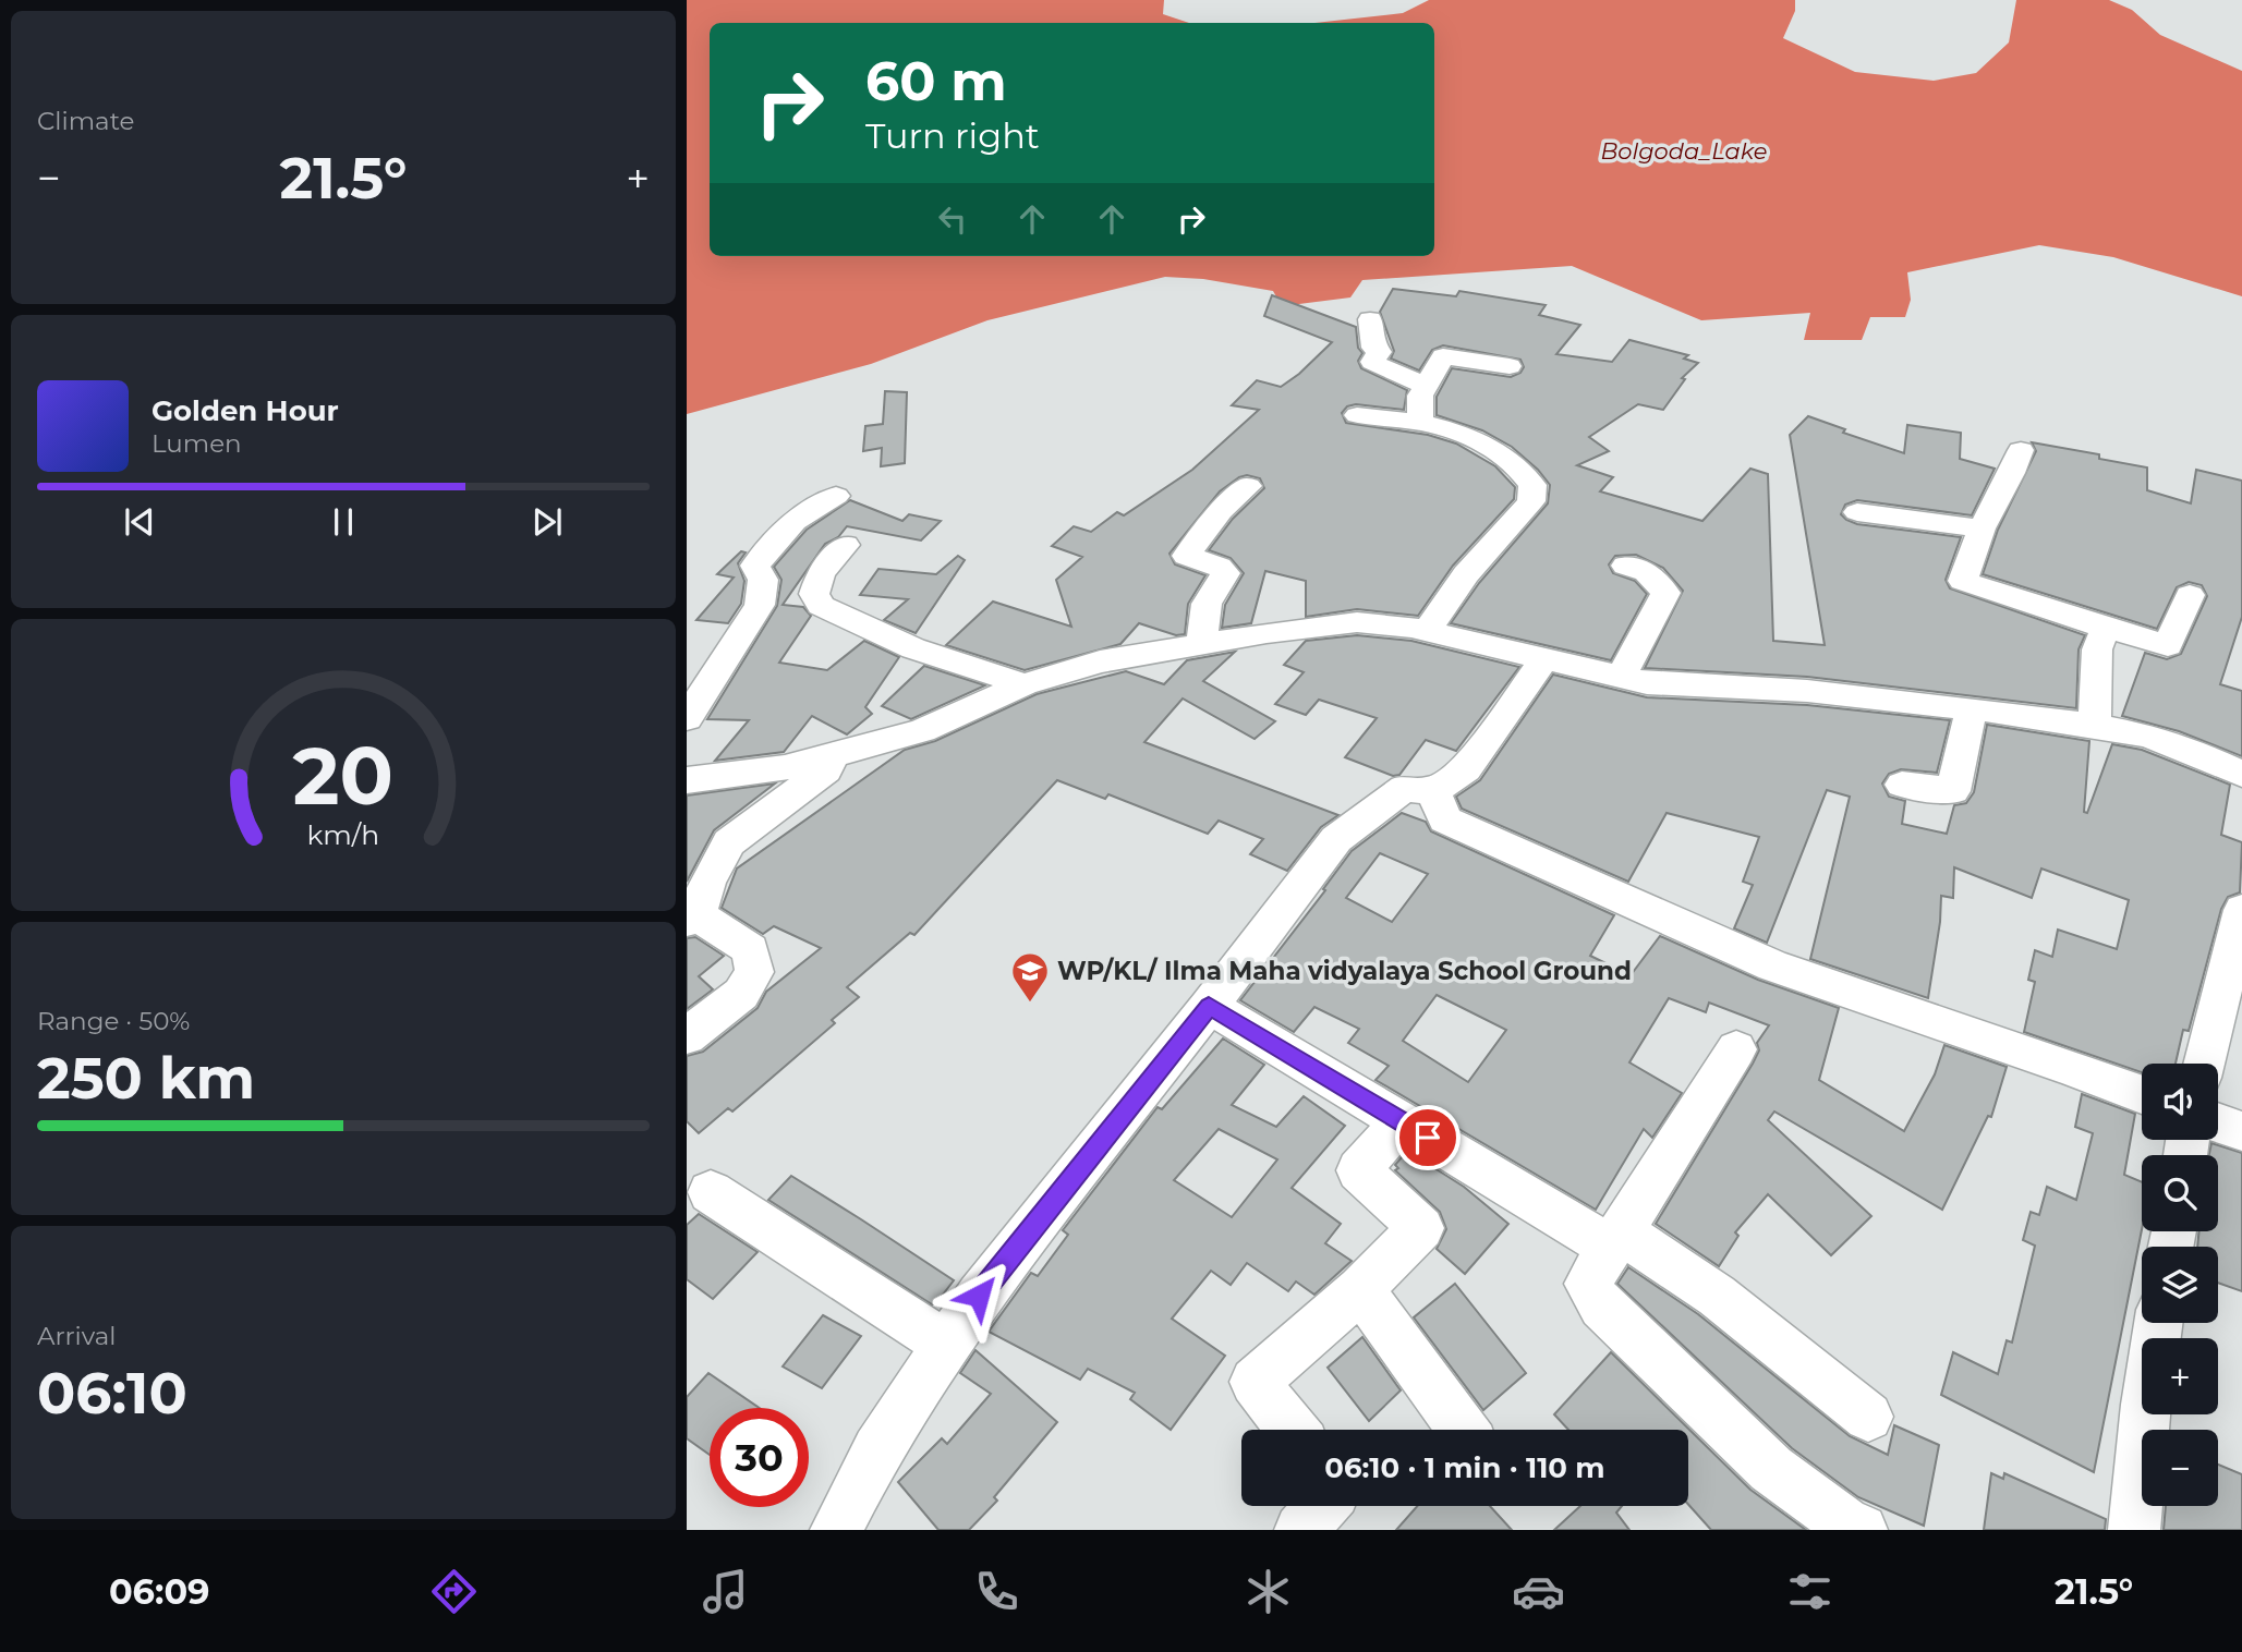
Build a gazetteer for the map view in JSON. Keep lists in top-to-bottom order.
{
  "water": ["Bolgoda_Lake"],
  "places": {
    "school or university": ["WP/KL/ Ilma Maha vidyalaya School Ground"]
  },
  "page": {
    "tile": [
      "Climate",
      ["Range · 50%", "250 km"],
      ["Arrival", "06:10"]
    ],
    "turn": ["60 m", "Turn right"],
    "heat": ["−", "21.5°", "+"],
    "song": ["Golden Hour", "Lumen"],
    "map_buttons": ["+", "−"],
    "limit": "30",
    "trip": "06:10 · 1 min · 110 m",
    "tabs": ["06:09", "21.5°"],
    "gauge": ["20", "km/h"]
  }
}
